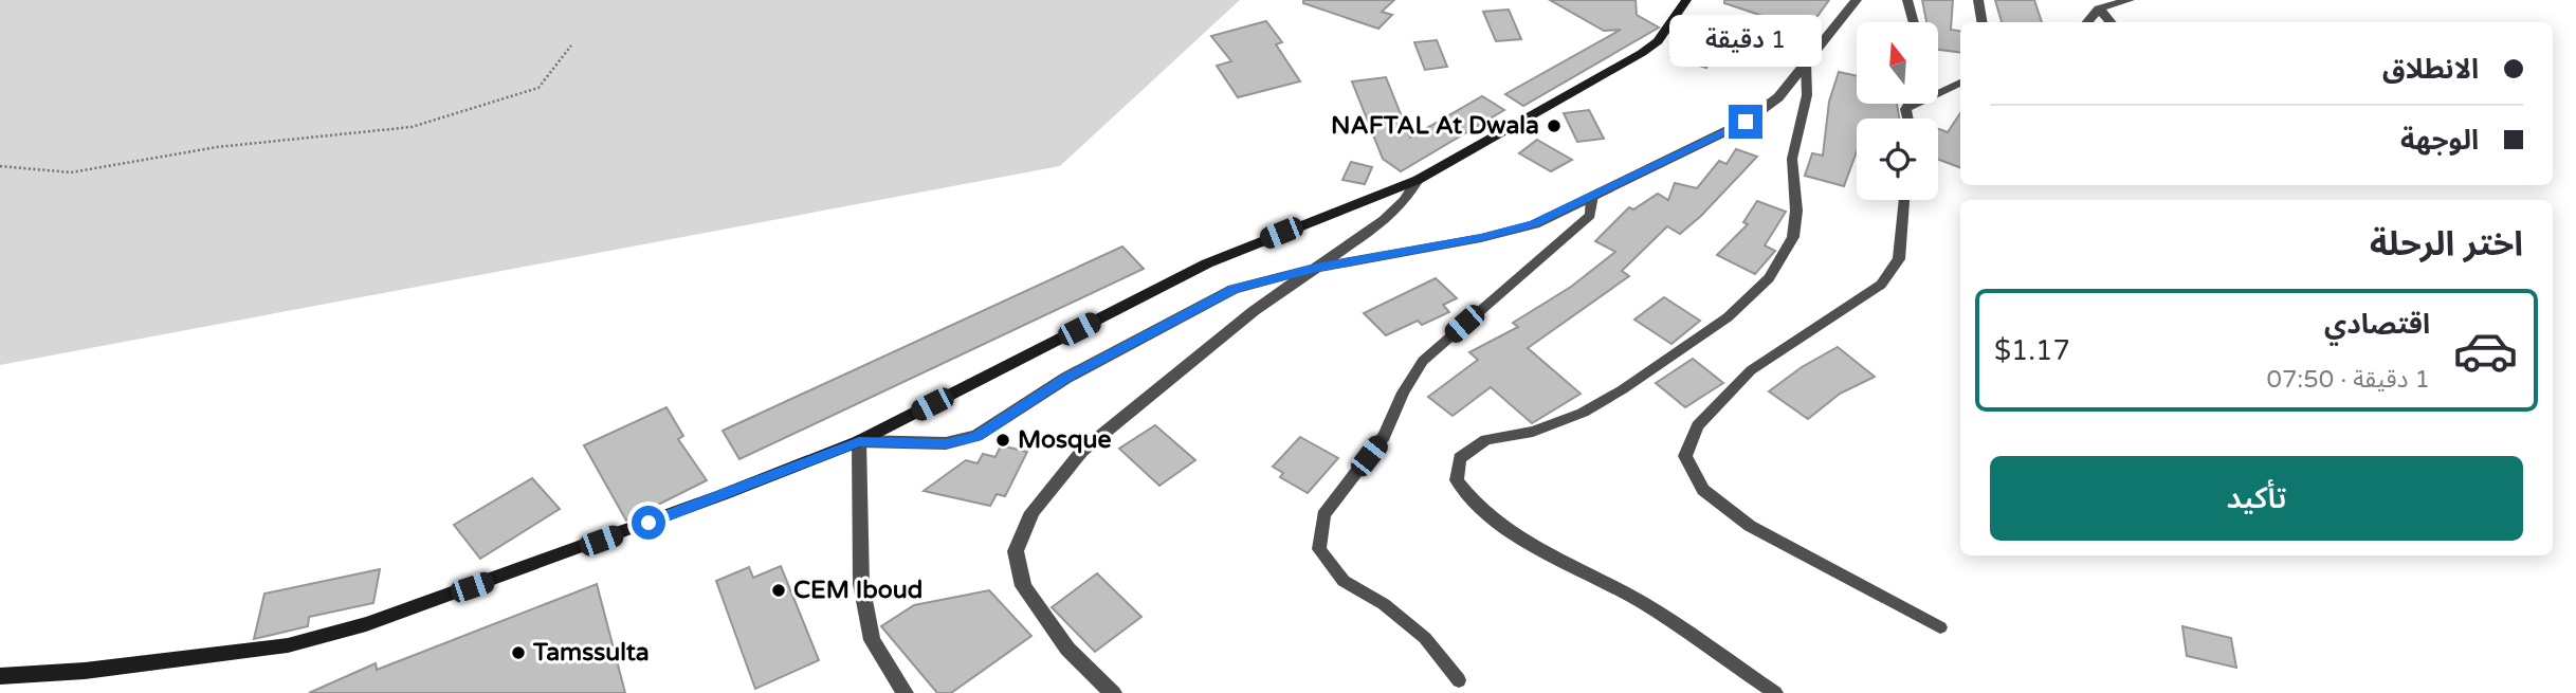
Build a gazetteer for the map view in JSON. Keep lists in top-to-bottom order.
{
  "places": [
    "NAFTAL At Dwala",
    "Mosque",
    "CEM Iboud",
    "Tamssulta"
  ],
  "north": "top",
  "page": {
    "bubble": "1 دقيقة",
    "banner": ["الانطلاق", "الوجهة"],
    "heading": "اختر الرحلة",
    "list": [
      {
        "name": "اقتصادي",
        "note": "1 دقيقة · 07:50",
        "value": "$1.17"
      }
    ],
    "buttons": "تأكيد"
  }
}
